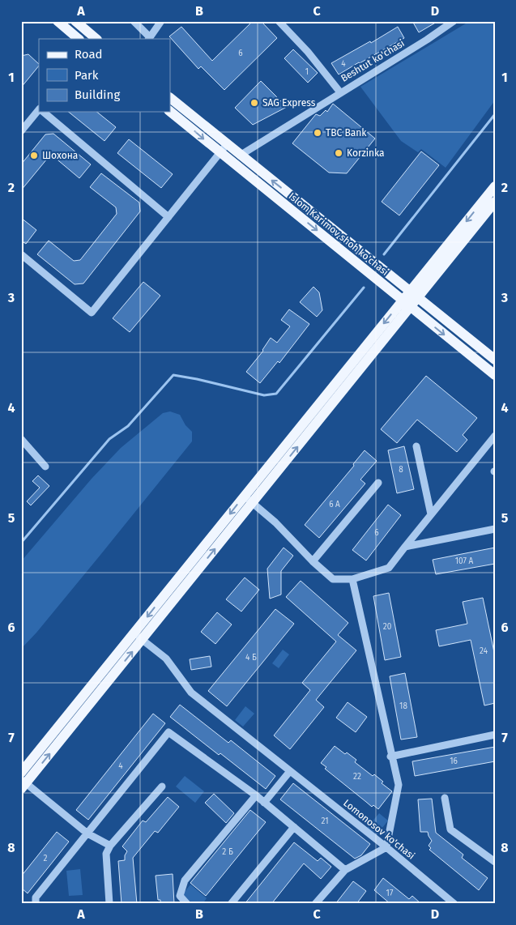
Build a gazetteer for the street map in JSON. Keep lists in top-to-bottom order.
{
  "streets": {
    "main road": ["Islom Karimov shoh ko'chasi"],
    "street": ["Beshtut ko'chasi", "Lomonosov ko'chasi"]
  },
  "places": [
    "SAG Express",
    "TBC Bank",
    "Korzinka",
    "Шохона"
  ],
  "house_numbers": [
    "6",
    "4",
    "1",
    "8",
    "6 А",
    "6",
    "107 А",
    "20",
    "24",
    "4 Б",
    "18",
    "16",
    "4",
    "22",
    "21",
    "2 Б",
    "2",
    "17"
  ],
  "legend": ["Road", "Park", "Building"],
  "grid": {
    "columns": [
      "A",
      "B",
      "C",
      "D"
    ],
    "rows": [
      "1",
      "2",
      "3",
      "4",
      "5",
      "6",
      "7",
      "8"
    ]
  }
}
